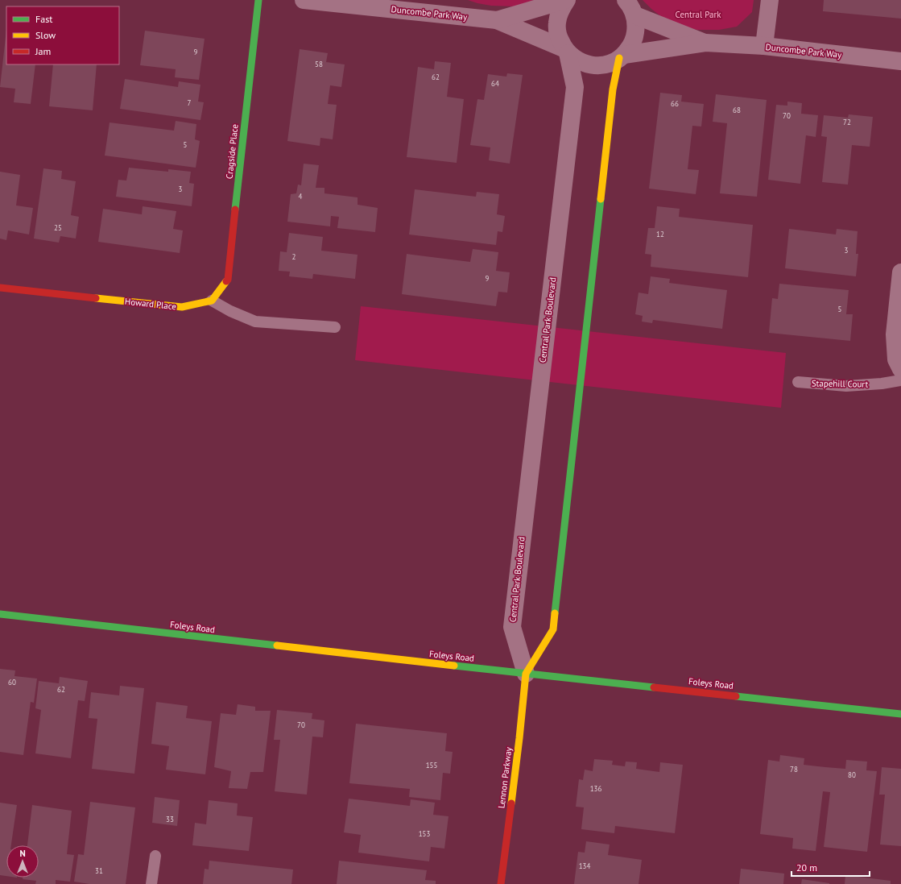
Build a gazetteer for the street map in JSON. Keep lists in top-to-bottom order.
{
  "streets": {
    "street": [
      "Duncombe Park Way",
      "Cragside Place",
      "Howard Place",
      "Central Park Boulevard",
      "Foleys Road",
      "Lennon Parkway"
    ],
    "lane": ["Stapehill Court"]
  },
  "crossings": [
    ["Duncombe Park Way", "Central Park Boulevard"],
    ["Cragside Place", "Howard Place"],
    ["Central Park Boulevard", "Foleys Road"],
    ["Central Park Boulevard", "Lennon Parkway"],
    ["Foleys Road", "Lennon Parkway"]
  ],
  "parks": ["Central Park"],
  "house_numbers": [
    "9",
    "58",
    "62",
    "64",
    "7",
    "66",
    "68",
    "70",
    "72",
    "5",
    "3",
    "4",
    "25",
    "12",
    "3",
    "2",
    "9",
    "5",
    "60",
    "62",
    "70",
    "155",
    "78",
    "80",
    "136",
    "33",
    "153",
    "134",
    "31"
  ],
  "legend": ["Fast", "Slow", "Jam"],
  "scale_bar": "20 m",
  "north": "top"
}
